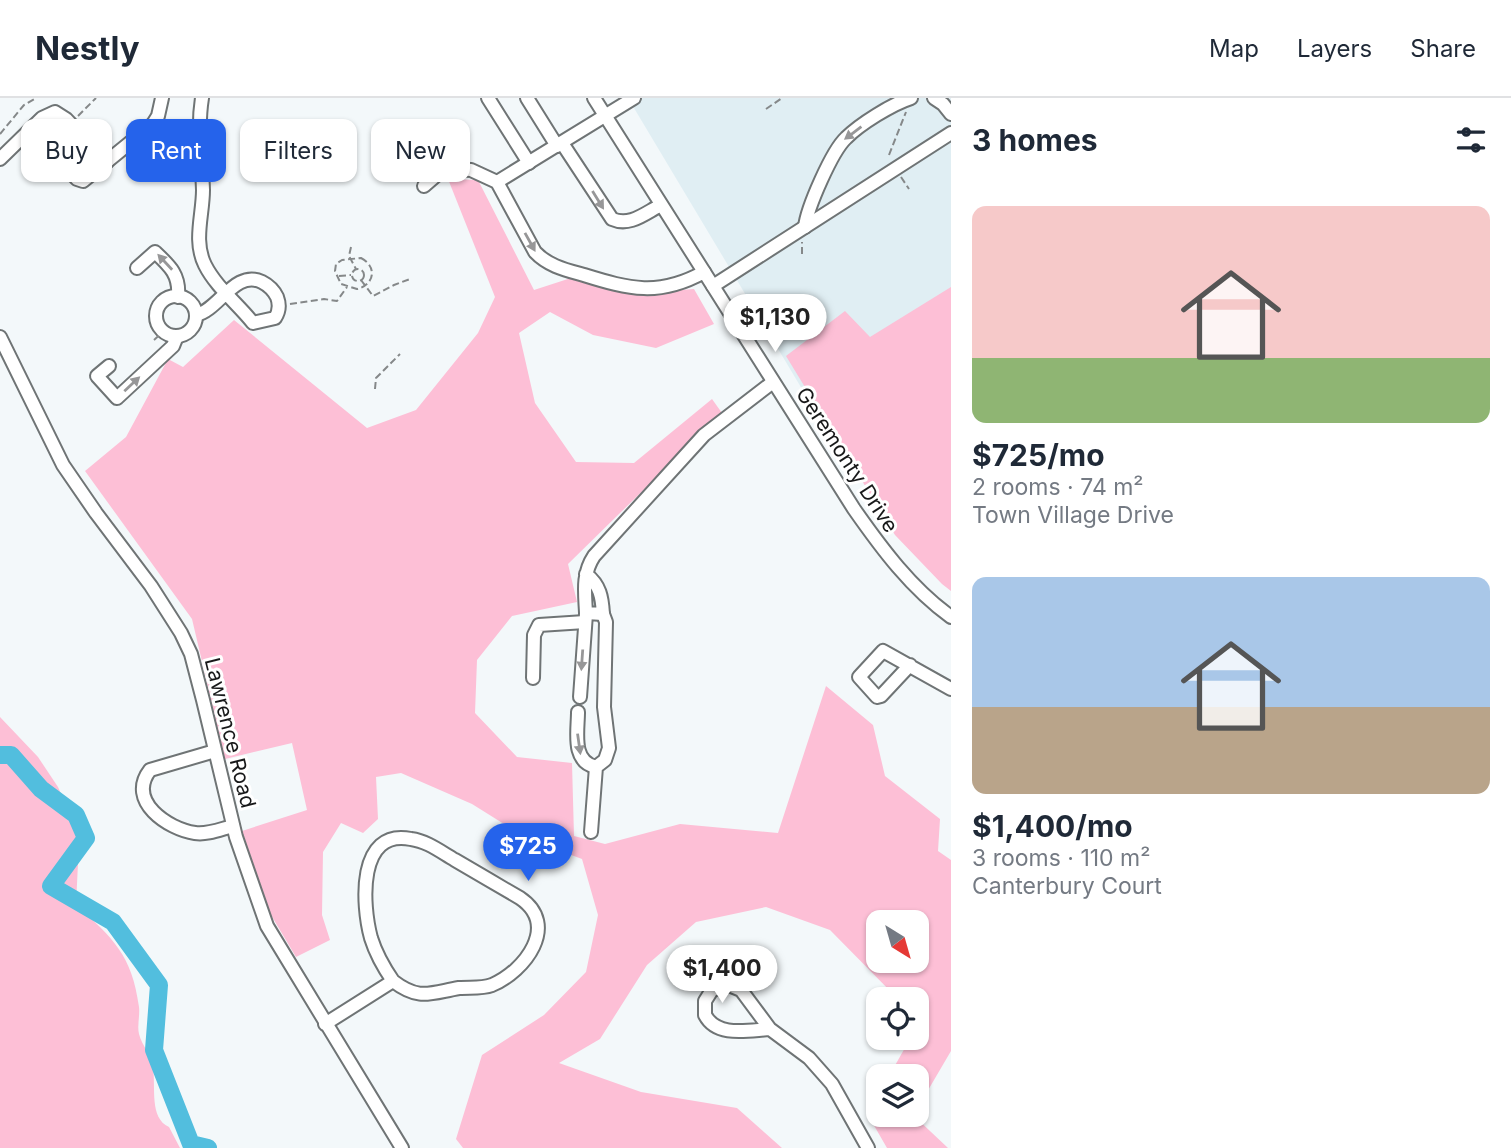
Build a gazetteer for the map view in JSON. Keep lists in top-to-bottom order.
{
  "streets": {
    "street": ["Geremonty Drive", "Lawrence Road"]
  },
  "north": "bottom right",
  "page": {
    "header": "Nestly",
    "nav": ["Map", "Layers", "Share"],
    "heading": "3 homes",
    "chip": [
      "Buy",
      "Rent",
      "Filters",
      "New"
    ],
    "list": [
      {
        "name": "$725/mo",
        "note": "2 rooms · 74 m² · Town Village Drive"
      },
      {
        "name": "$1,400/mo",
        "note": "3 rooms · 110 m² · Canterbury Court"
      }
    ],
    "price": ["$1,130", "$725", "$1,400"]
  }
}
